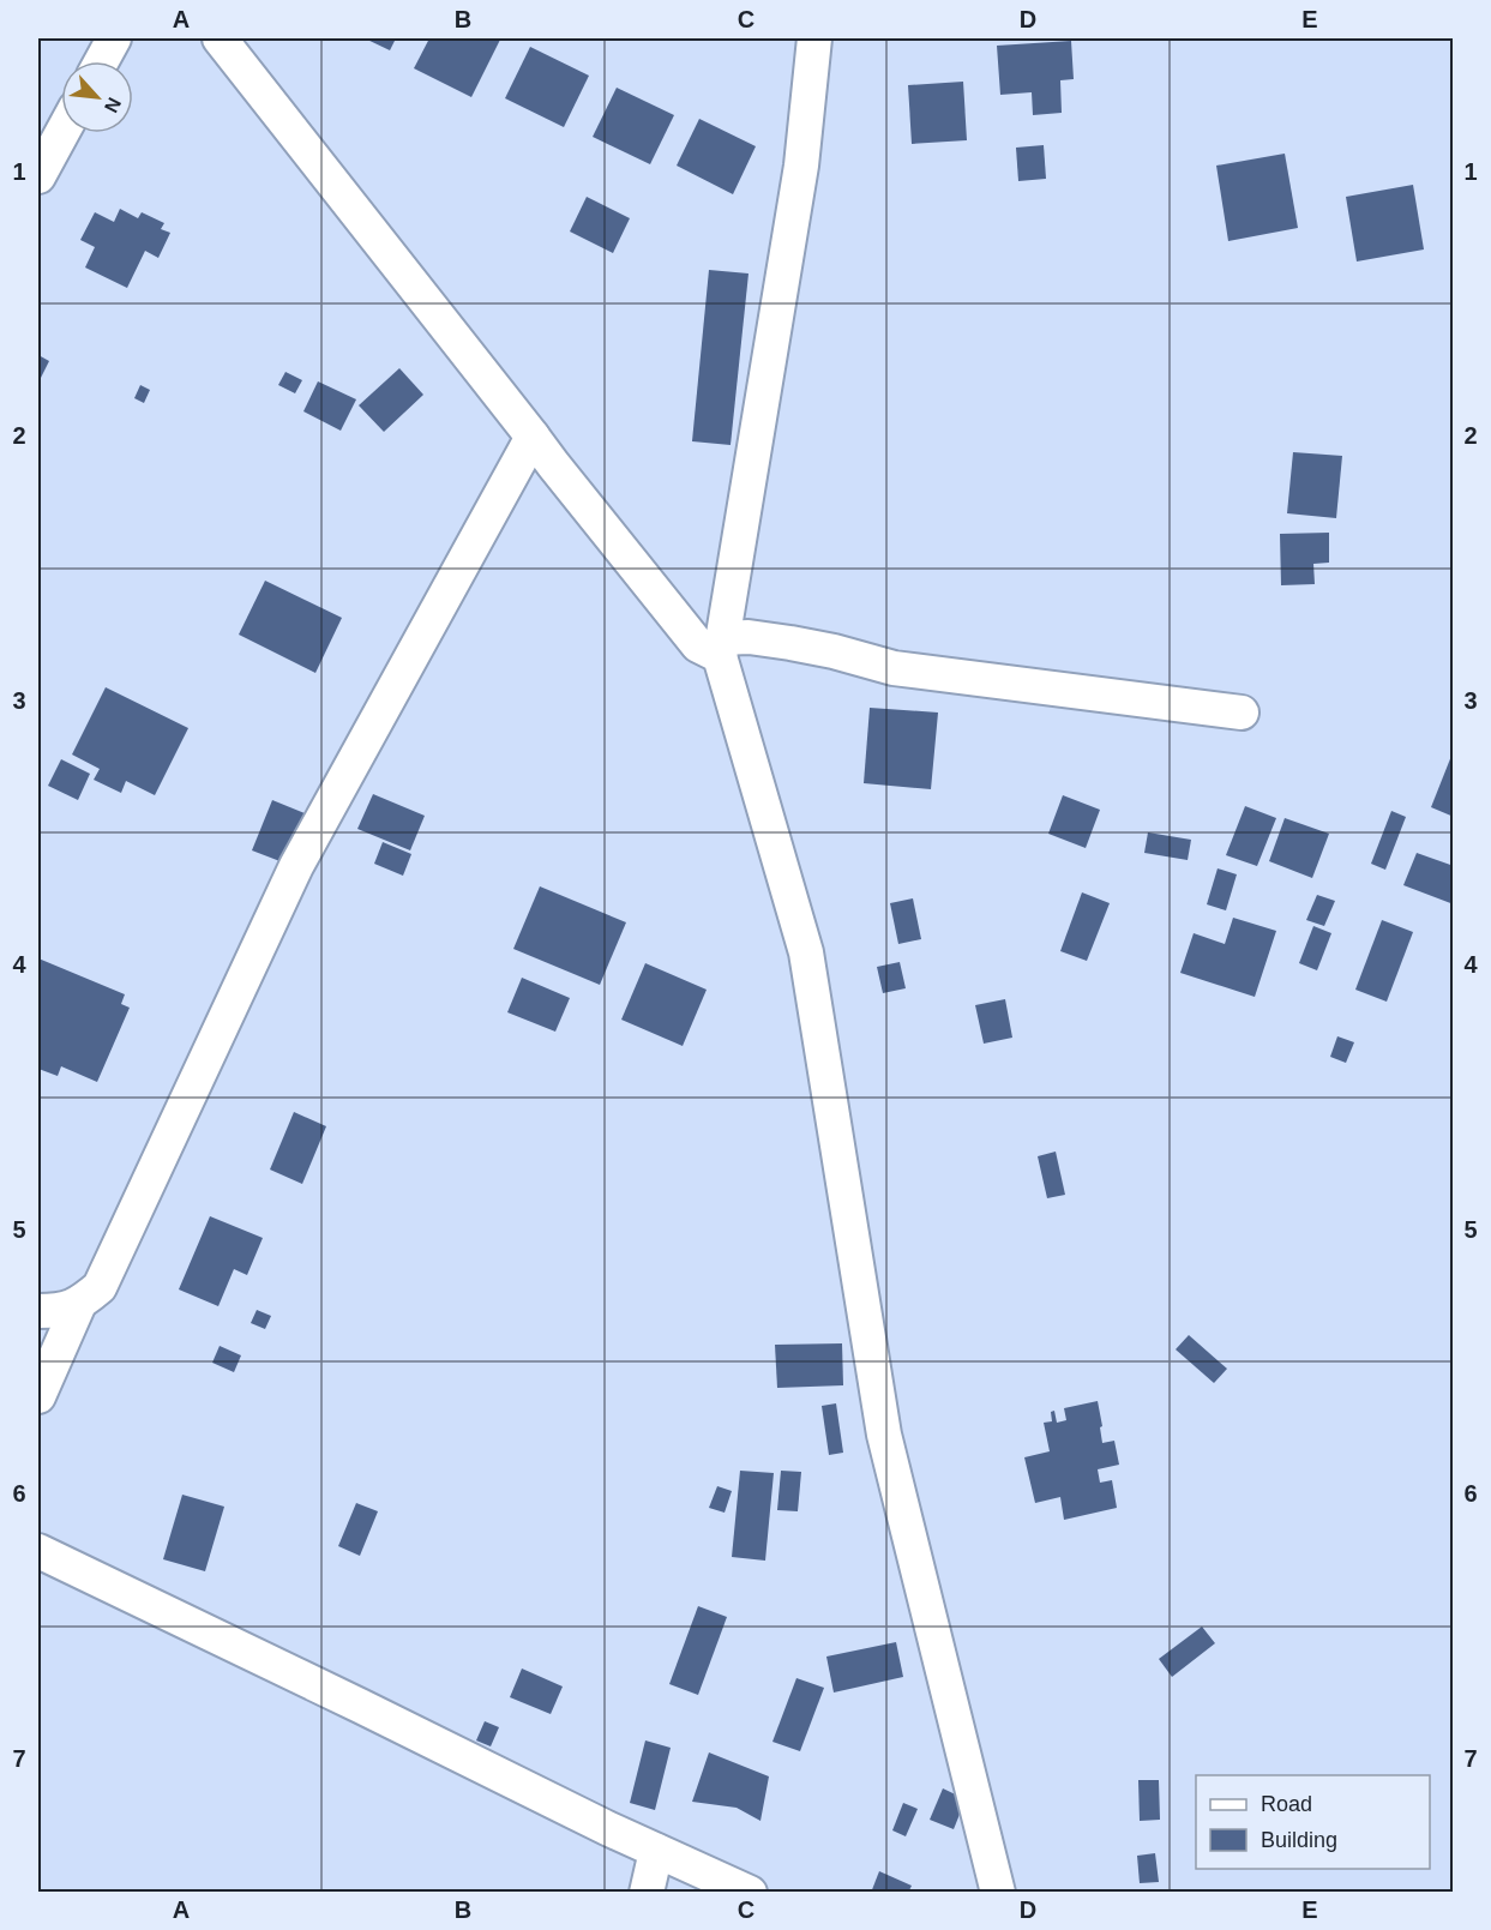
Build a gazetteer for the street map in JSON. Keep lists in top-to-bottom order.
{
  "legend": ["Road", "Building"],
  "north": "bottom right",
  "grid": {
    "columns": [
      "A",
      "B",
      "C",
      "D",
      "E"
    ],
    "rows": [
      "1",
      "2",
      "3",
      "4",
      "5",
      "6",
      "7"
    ]
  }
}
